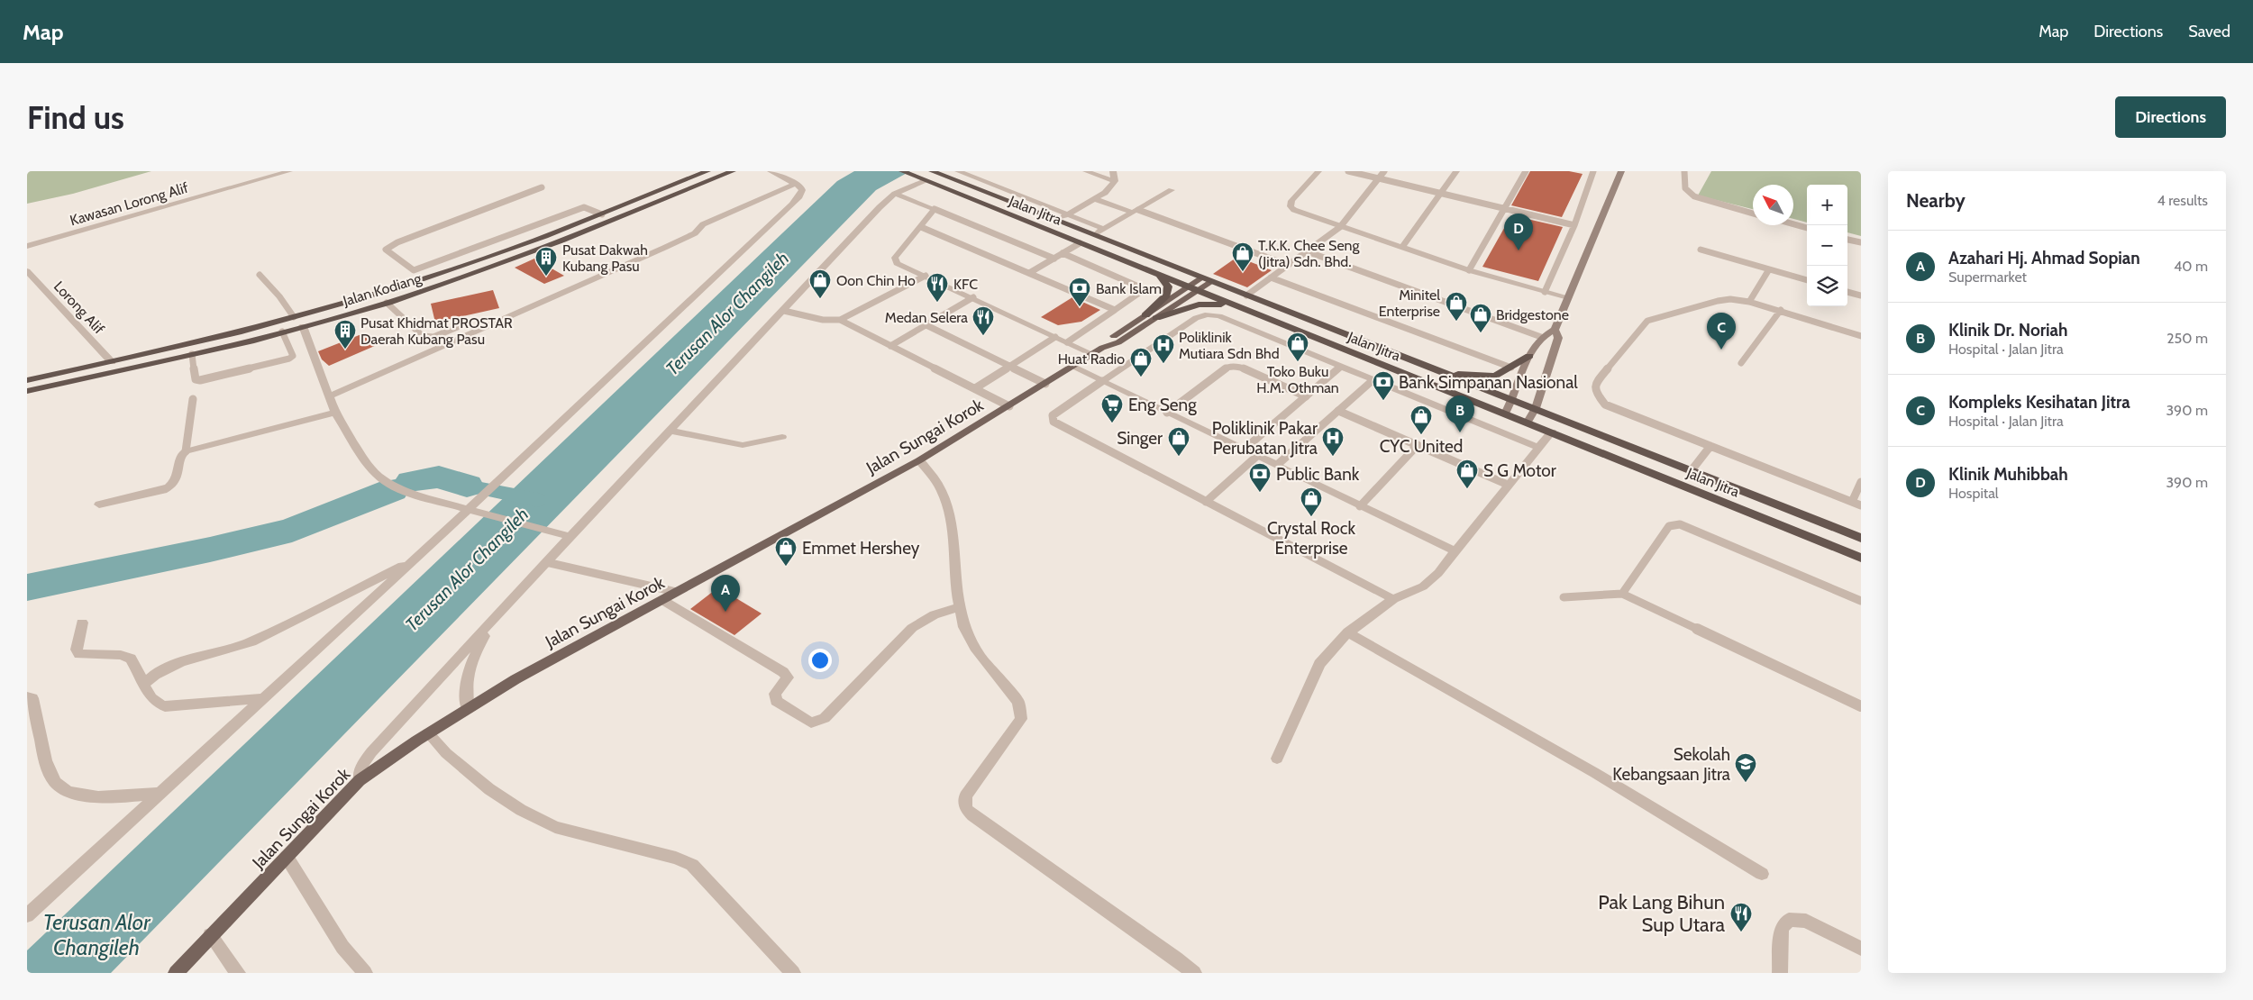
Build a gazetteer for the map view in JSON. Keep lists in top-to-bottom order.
{
  "streets": {
    "highway": ["Jalan Jitra", "Jalan Kodiang"],
    "main road": ["Jalan Sungai Korok"],
    "street": ["Kawasan Lorong Alif", "Lorong Alif"]
  },
  "crossings": [
    ["Jalan Jitra", "Jalan Sungai Korok"],
    ["Jalan Kodiang", "Lorong Alif"]
  ],
  "water": ["Terusan Alor Changileh"],
  "places": {
    "shop": [
      "T.K.K. Chee Seng (Jitra) Sdn. Bhd.",
      "Oon Chin Ho",
      "Minitel Enterprise",
      "Bridgestone",
      "Toko Buku H.M. Othman",
      "Huat Radio",
      "CYC United",
      "Singer",
      "S G Motor",
      "Crystal Rock Enterprise",
      "Emmet Hershey"
    ],
    "building": ["Pusat Dakwah Kubang Pasu", "Pusat Khidmat PROSTAR Daerah Kubang Pasu"],
    "restaurant": ["KFC", "Medan Selera", "Pak Lang Bihun Sup Utara"],
    "bank": ["Bank Islam", "Bank Simpanan Nasional", "Public Bank"],
    "hospital": ["Poliklinik Mutiara Sdn Bhd", "Poliklinik Pakar Perubatan Jitra"],
    "supermarket": ["Eng Seng"],
    "school or university": ["Sekolah Kebangsaan Jitra"]
  },
  "north": "top left",
  "page": {
    "header": "Map",
    "nav": ["Map", "Directions", "Saved"],
    "buttons": "Directions",
    "title": "Find us",
    "heading": ["Nearby", "4 results"],
    "map_buttons": ["+", "−"],
    "pins": [
      "D",
      "C",
      "B",
      "A"
    ],
    "list": [
      {
        "mark": "A",
        "name": "Azahari Hj. Ahmad Sopian",
        "note": "Supermarket",
        "value": "40 m"
      },
      {
        "mark": "B",
        "name": "Klinik Dr. Noriah",
        "note": "Hospital · Jalan Jitra",
        "value": "250 m"
      },
      {
        "mark": "C",
        "name": "Kompleks Kesihatan Jitra",
        "note": "Hospital · Jalan Jitra",
        "value": "390 m"
      },
      {
        "mark": "D",
        "name": "Klinik Muhibbah",
        "note": "Hospital",
        "value": "390 m"
      }
    ]
  }
}
